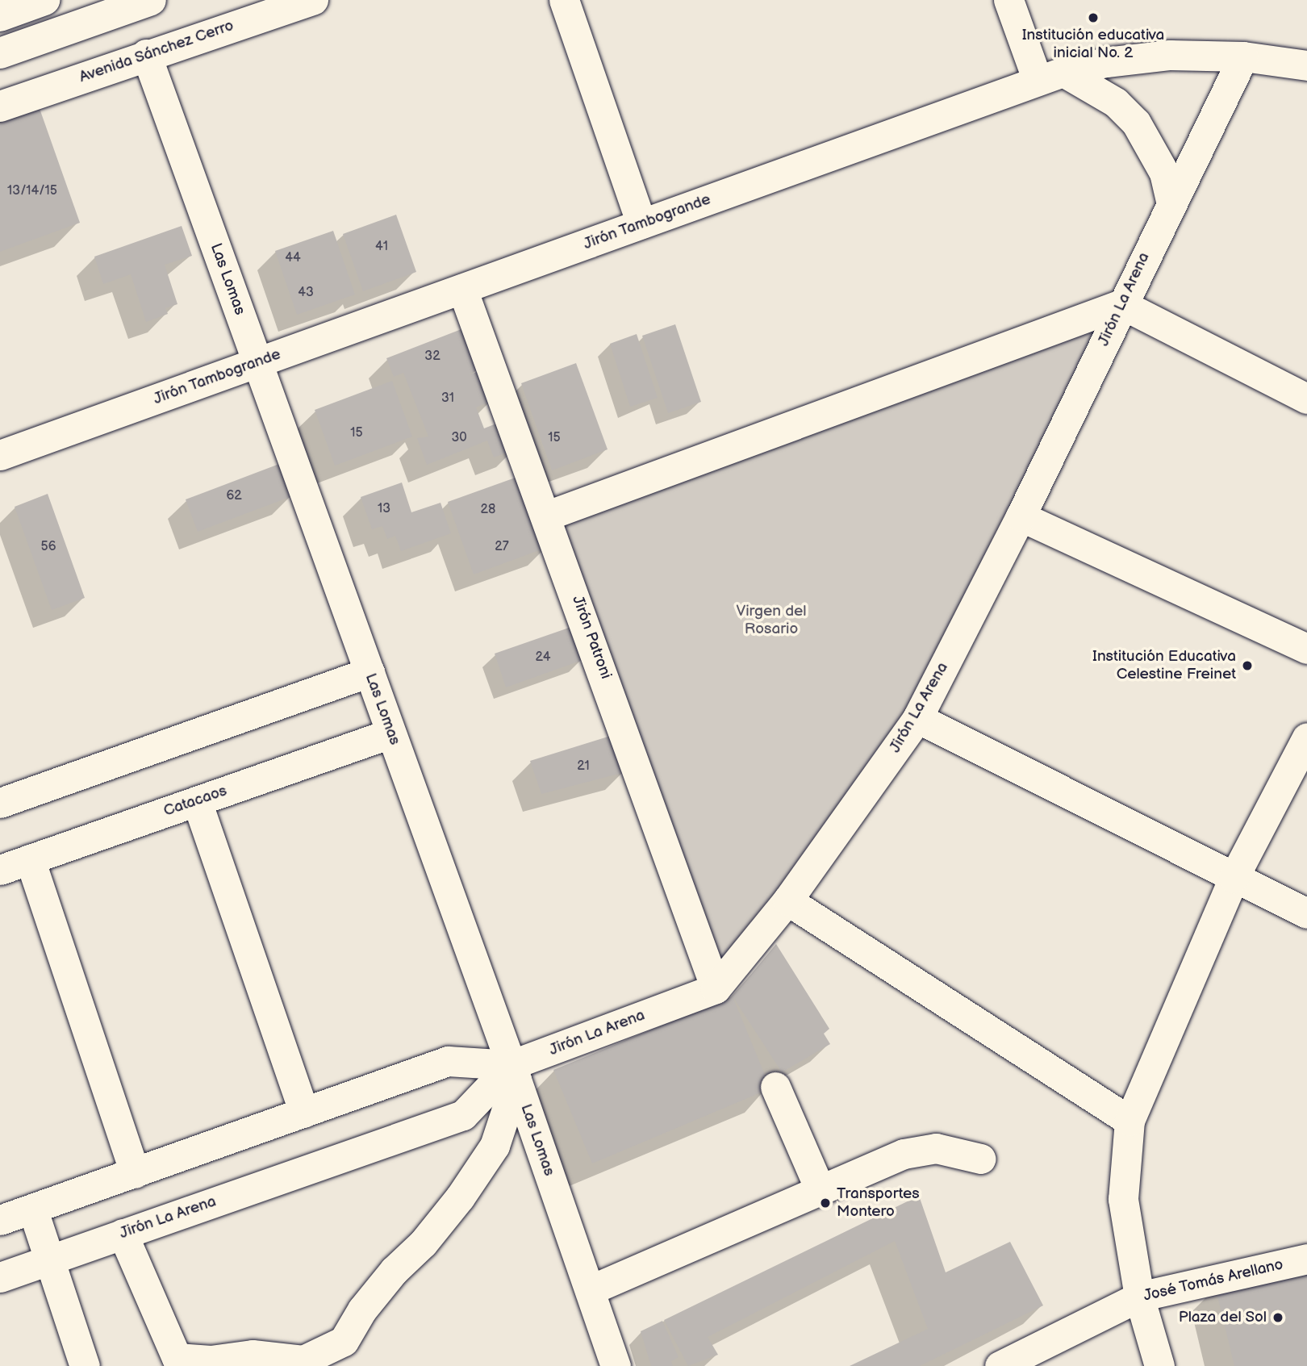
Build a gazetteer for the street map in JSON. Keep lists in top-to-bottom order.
{
  "streets": {
    "main road": ["Avenida Sánchez Cerro"],
    "street": [
      "Jirón Tambogrande",
      "Las Lomas",
      "Jirón La Arena",
      "Jirón Patroni",
      "Catacaos",
      "José Tomás Arellano"
    ]
  },
  "crossings": [
    ["Avenida Sánchez Cerro", "Las Lomas"],
    ["Jirón Tambogrande", "Las Lomas"],
    ["Jirón Tambogrande", "Jirón La Arena"],
    ["Jirón Tambogrande", "Jirón Patroni"],
    ["Las Lomas", "Jirón La Arena"],
    ["Las Lomas", "Catacaos"],
    ["Jirón La Arena", "Jirón Patroni"]
  ],
  "parks": ["Virgen del Rosario"],
  "places": [
    "Institución educativa inicial No. 2",
    "Institución Educativa Celestine Freinet",
    "Transportes Montero",
    "Plaza del Sol"
  ],
  "house_numbers": [
    "13/14/15",
    "41",
    "44",
    "43",
    "32",
    "31",
    "15",
    "30",
    "15",
    "62",
    "13",
    "28",
    "56",
    "27",
    "24",
    "21"
  ]
}
